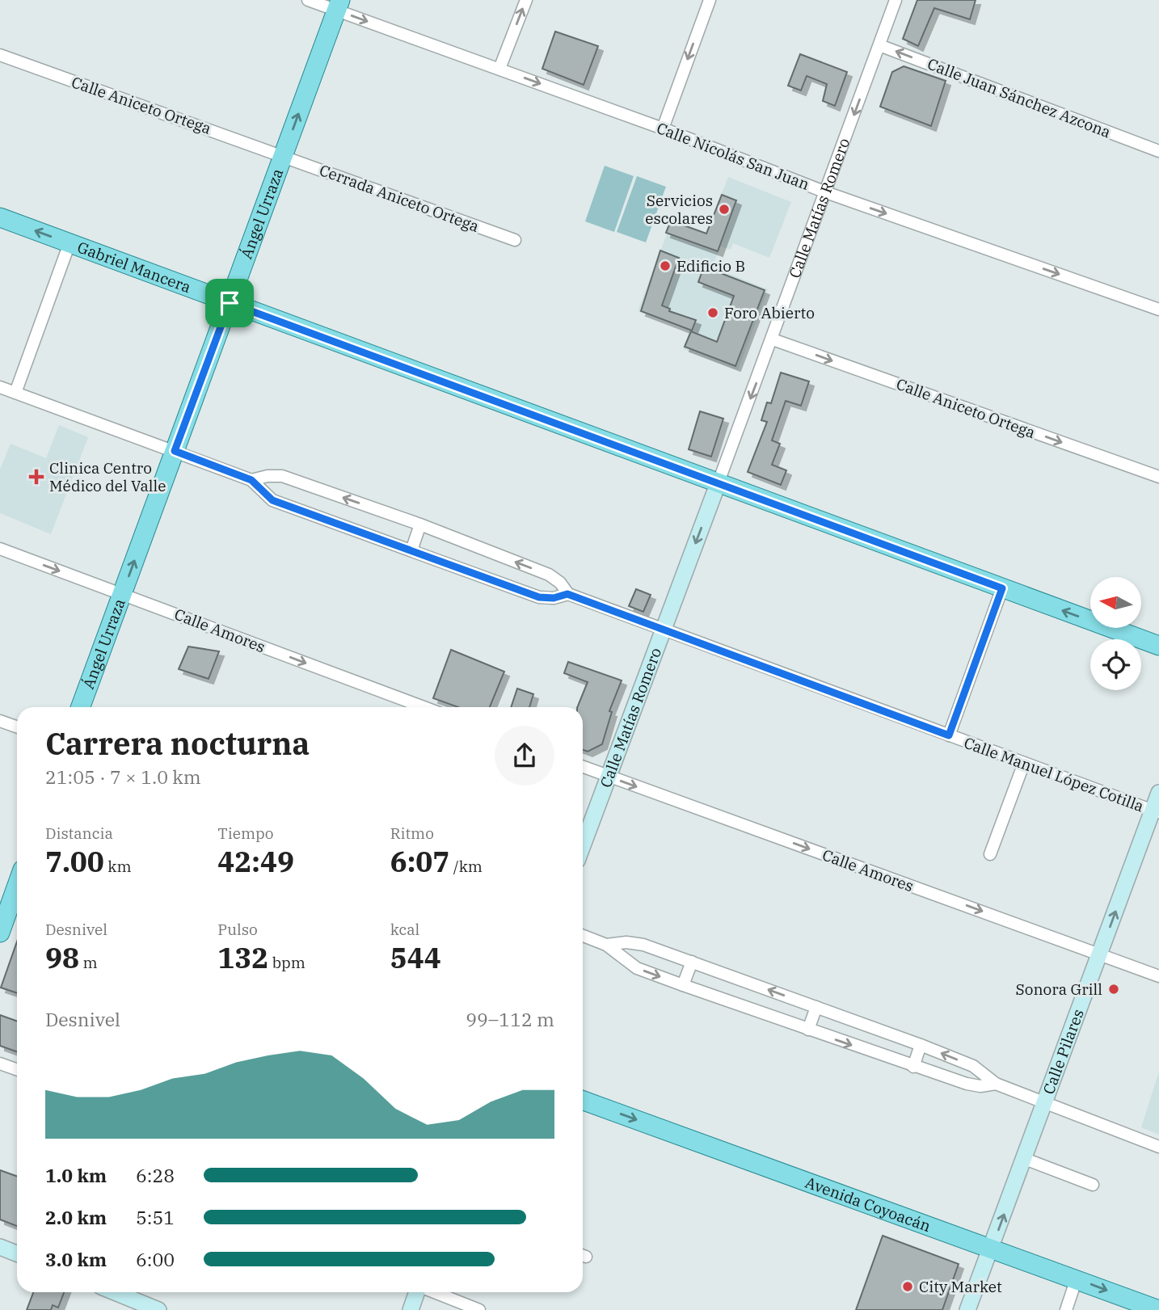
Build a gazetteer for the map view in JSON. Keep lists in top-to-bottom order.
{
  "streets": {
    "main road": ["Ángel Urraza", "Gabriel Mancera", "Avenida Coyoacán"],
    "street": [
      "Calle Juan Sánchez Azcona",
      "Calle Aniceto Ortega",
      "Calle Nicolás San Juan",
      "Cerrada Aniceto Ortega",
      "Calle Matías Romero",
      "Calle Amores",
      "Calle Manuel López Cotilla",
      "Calle Pilares"
    ]
  },
  "crossings": [
    ["Calle Juan Sánchez Azcona", "Calle Matías Romero"],
    ["Calle Aniceto Ortega", "Cerrada Aniceto Ortega"],
    ["Calle Aniceto Ortega", "Calle Matías Romero"],
    ["Calle Aniceto Ortega", "Ángel Urraza"],
    ["Calle Nicolás San Juan", "Calle Matías Romero"],
    ["Calle Nicolás San Juan", "Ángel Urraza"],
    ["Cerrada Aniceto Ortega", "Ángel Urraza"],
    ["Calle Matías Romero", "Gabriel Mancera"],
    ["Calle Matías Romero", "Calle Amores"],
    ["Calle Matías Romero", "Calle Manuel López Cotilla"],
    ["Ángel Urraza", "Gabriel Mancera"],
    ["Ángel Urraza", "Calle Amores"],
    ["Ángel Urraza", "Calle Manuel López Cotilla"],
    ["Calle Amores", "Calle Pilares"],
    ["Calle Manuel López Cotilla", "Calle Pilares"],
    ["Calle Pilares", "Avenida Coyoacán"]
  ],
  "one_way": [
    "Calle Juan Sánchez Azcona",
    "Calle Aniceto Ortega",
    "Calle Nicolás San Juan",
    "Calle Matías Romero",
    "Ángel Urraza",
    "Calle Amores",
    "Calle Pilares",
    "Avenida Coyoacán"
  ],
  "places": {
    "other": [
      "Servicios escolares",
      "Edificio B",
      "Foro Abierto",
      "Sonora Grill",
      "City Market"
    ],
    "health": ["Clinica Centro Médico del Valle"]
  },
  "north": "left",
  "page": {
    "heading": ["Carrera nocturna", "21:05 · 7 × 1.0 km"],
    "stats": [
      ["Distancia", "7.00 km"],
      ["Tiempo", "42:49"],
      ["Ritmo", "6:07 /km"],
      ["Desnivel", "98 m"],
      ["Pulso", "132 bpm"],
      ["kcal", "544"]
    ],
    "chart": ["Desnivel", "99–112 m"],
    "list": [
      {
        "name": "1.0 km",
        "note": "6:28"
      },
      {
        "name": "2.0 km",
        "note": "5:51"
      },
      {
        "name": "3.0 km",
        "note": "6:00"
      }
    ]
  }
}
